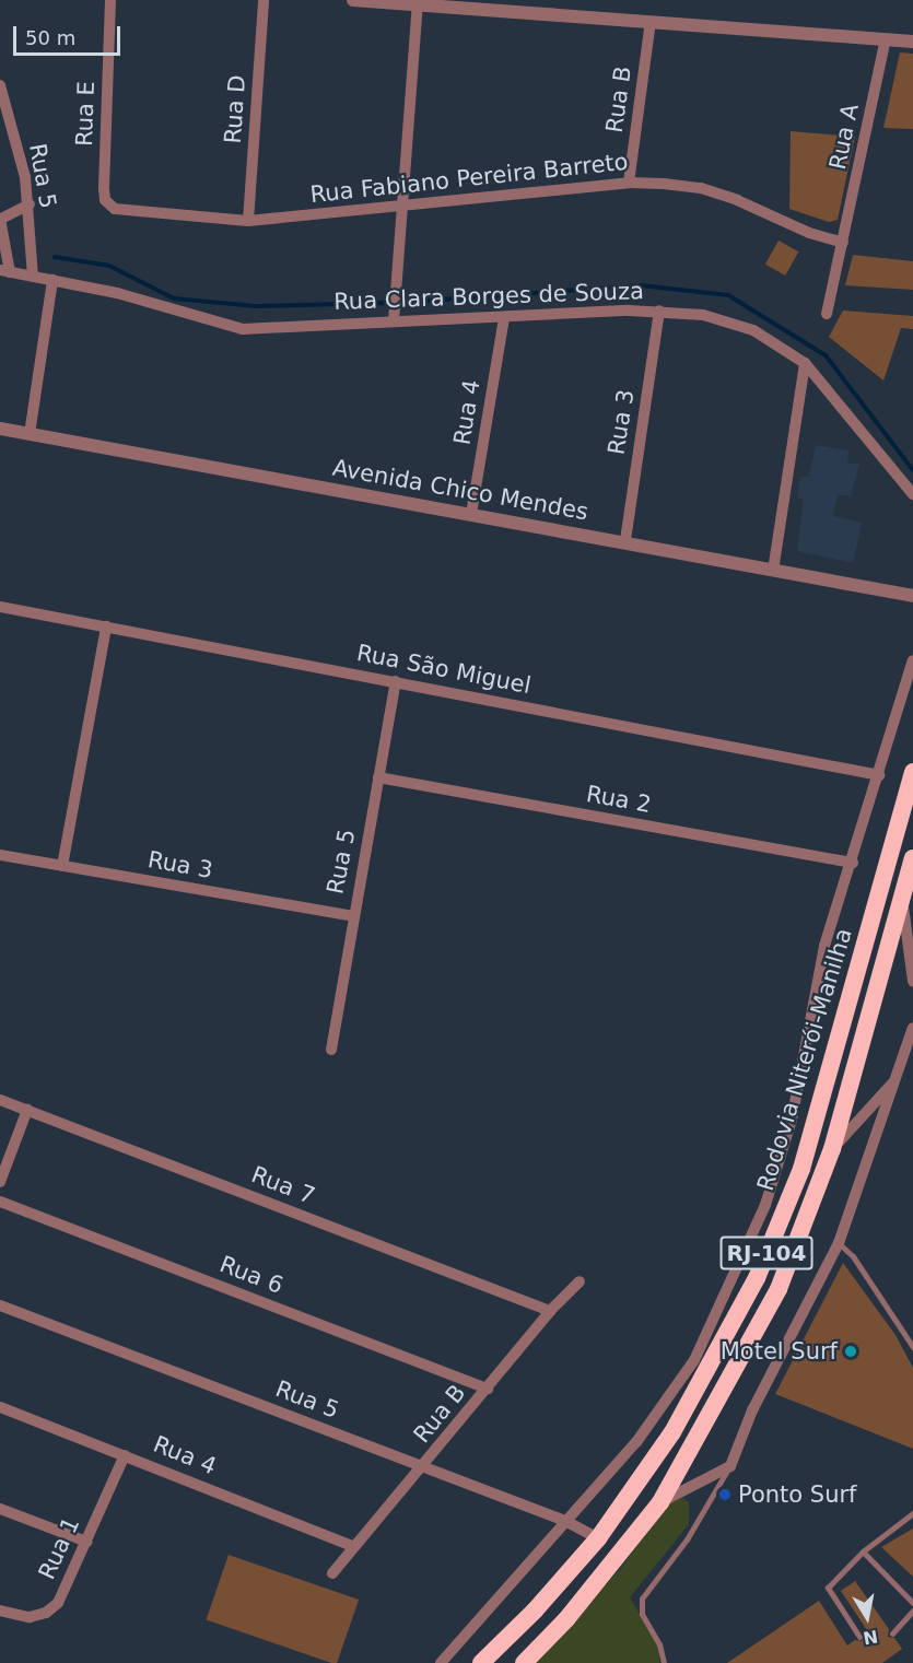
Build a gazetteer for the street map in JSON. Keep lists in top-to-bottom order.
{
  "streets": {
    "highway": ["Rodovia Niterói-Manilha", "RJ-104"],
    "street": [
      "Rua B",
      "Rua D",
      "Rua E",
      "Rua A",
      "Rua 5",
      "Rua Fabiano Pereira Barreto",
      "Rua Clara Borges de Souza",
      "Rua 4",
      "Rua 3",
      "Avenida Chico Mendes",
      "Rua São Miguel",
      "Rua 2",
      "Rua 7",
      "Rua 6",
      "Rua 1"
    ]
  },
  "crossings": [
    ["Rua B", "Rua 5"],
    ["Rua B", "Rua Fabiano Pereira Barreto"],
    ["Rua B", "Rua 4"],
    ["Rua B", "Rua 7"],
    ["Rua B", "Rua 6"],
    ["Rua D", "Rua Fabiano Pereira Barreto"],
    ["Rua E", "Rua Fabiano Pereira Barreto"],
    ["Rua A", "Rua Fabiano Pereira Barreto"],
    ["Rua 5", "Rua Clara Borges de Souza"],
    ["Rua 5", "Rua 3"],
    ["Rua 5", "Rua São Miguel"],
    ["Rua 5", "Rua 2"],
    ["Rua 5", "Rodovia Niterói-Manilha"],
    ["Rua Clara Borges de Souza", "Rua 4"],
    ["Rua Clara Borges de Souza", "Rua 3"],
    ["Rua 4", "Avenida Chico Mendes"],
    ["Rua 4", "Rua 1"],
    ["Rua 3", "Avenida Chico Mendes"]
  ],
  "places": ["Motel Surf", "Ponto Surf"],
  "scale_bar": "50 m",
  "north": "bottom"
}
